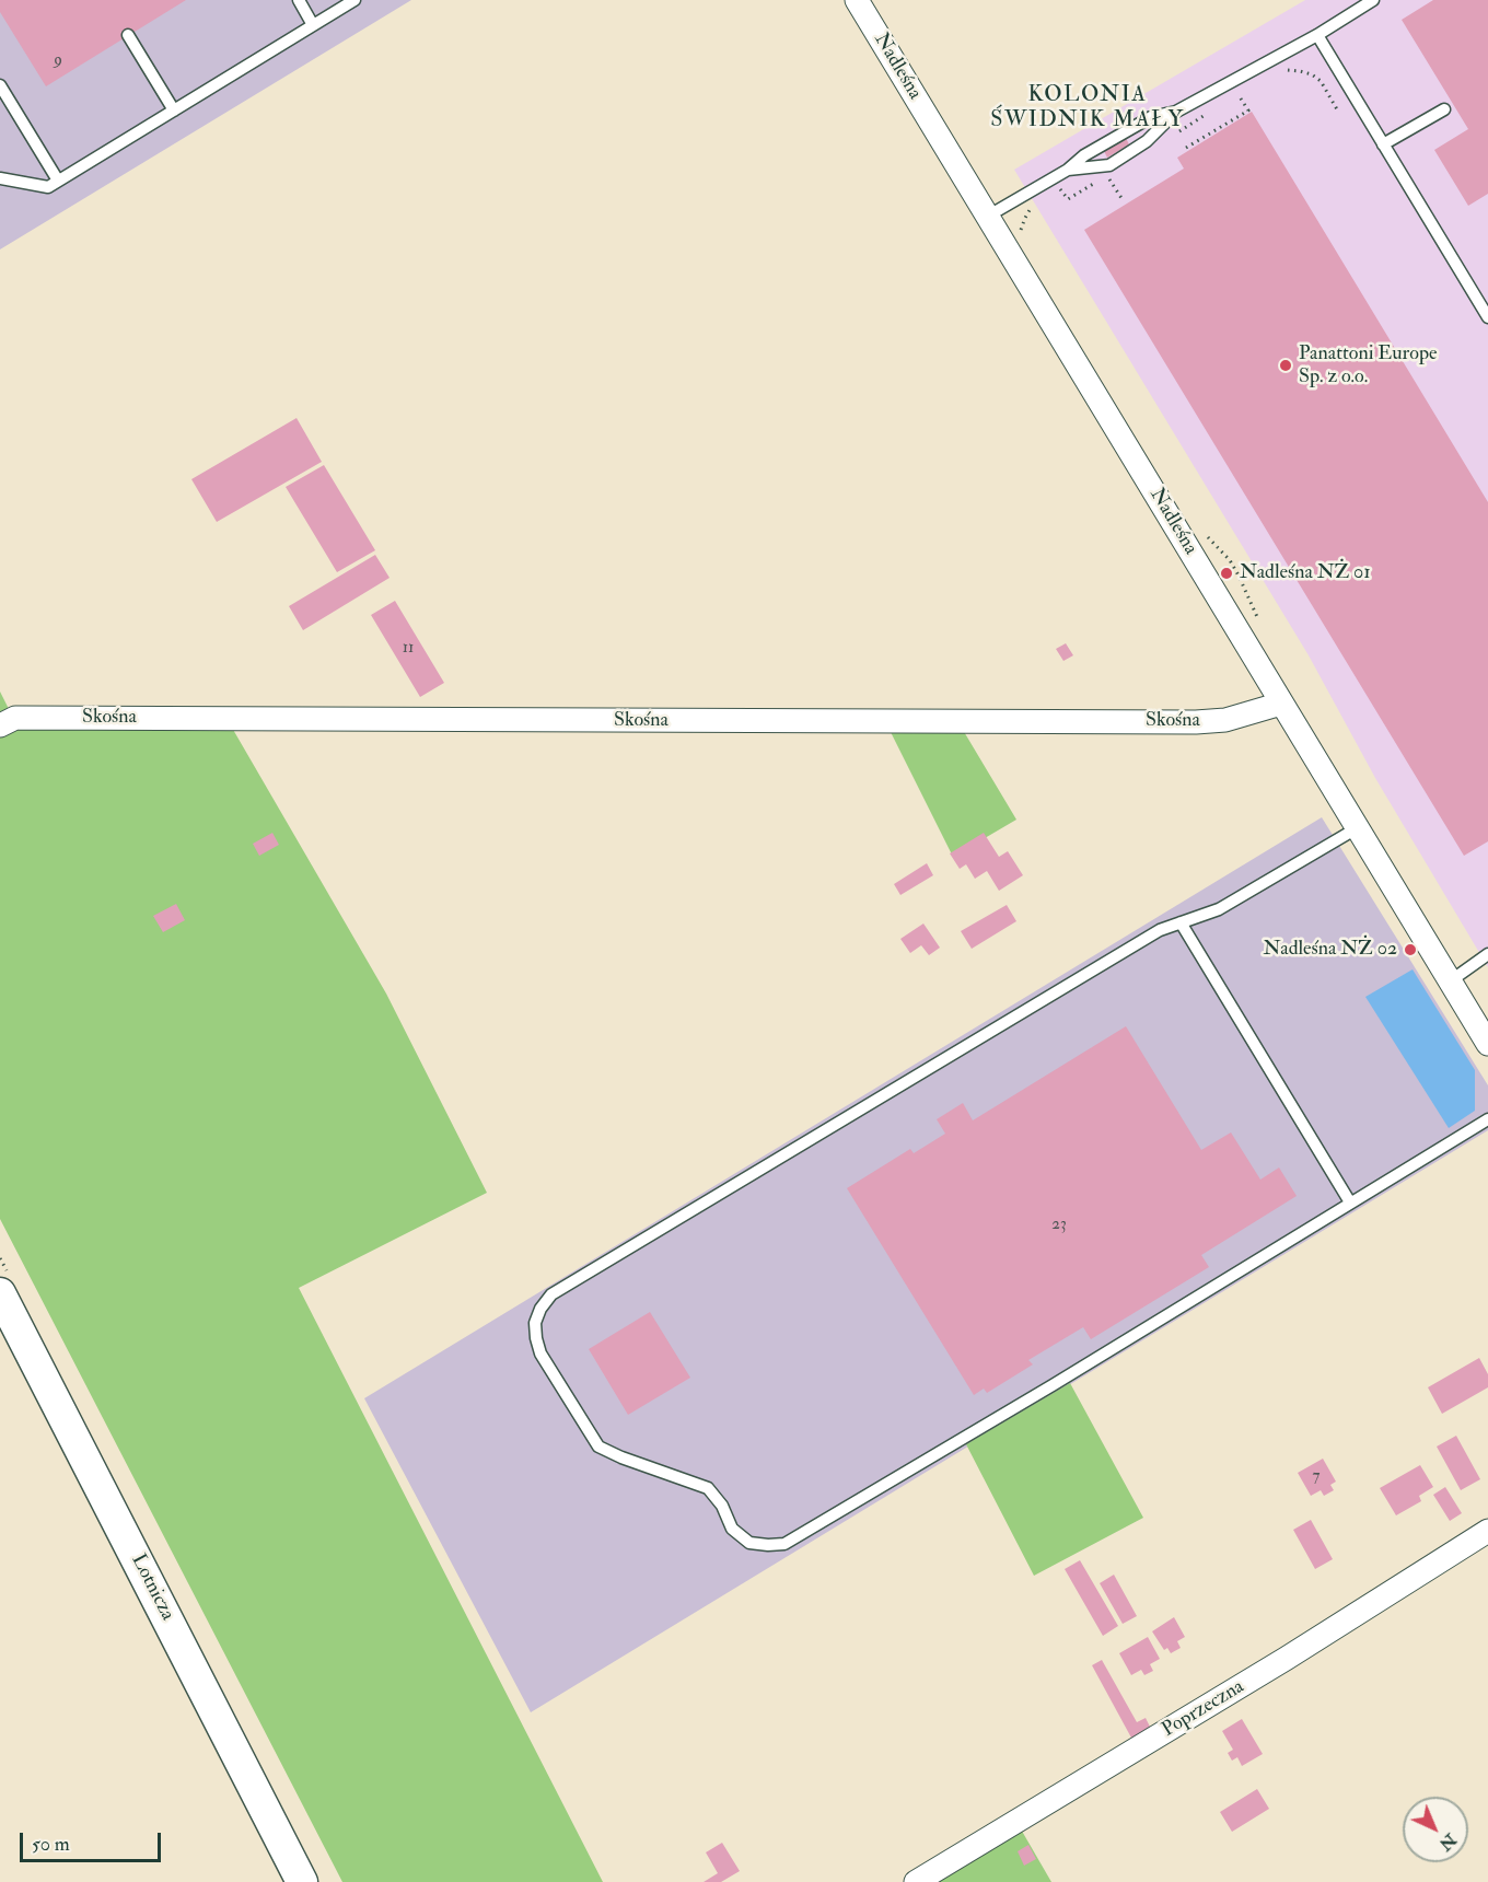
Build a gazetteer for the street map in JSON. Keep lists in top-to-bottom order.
{
  "streets": {
    "main road": ["Lotnicza"],
    "street": ["Nadleśna", "Skośna", "Poprzeczna"]
  },
  "crossings": [
    ["Nadleśna", "Skośna"]
  ],
  "districts": ["KOLONIA ŚWIDNIK MAŁY"],
  "places": ["Panattoni Europe Sp. z o.o.", "Nadleśna NŻ 01", "Nadleśna NŻ 02"],
  "house_numbers": [
    "9",
    "11",
    "23",
    "7"
  ],
  "scale_bar": "50 m",
  "north": "bottom right"
}
